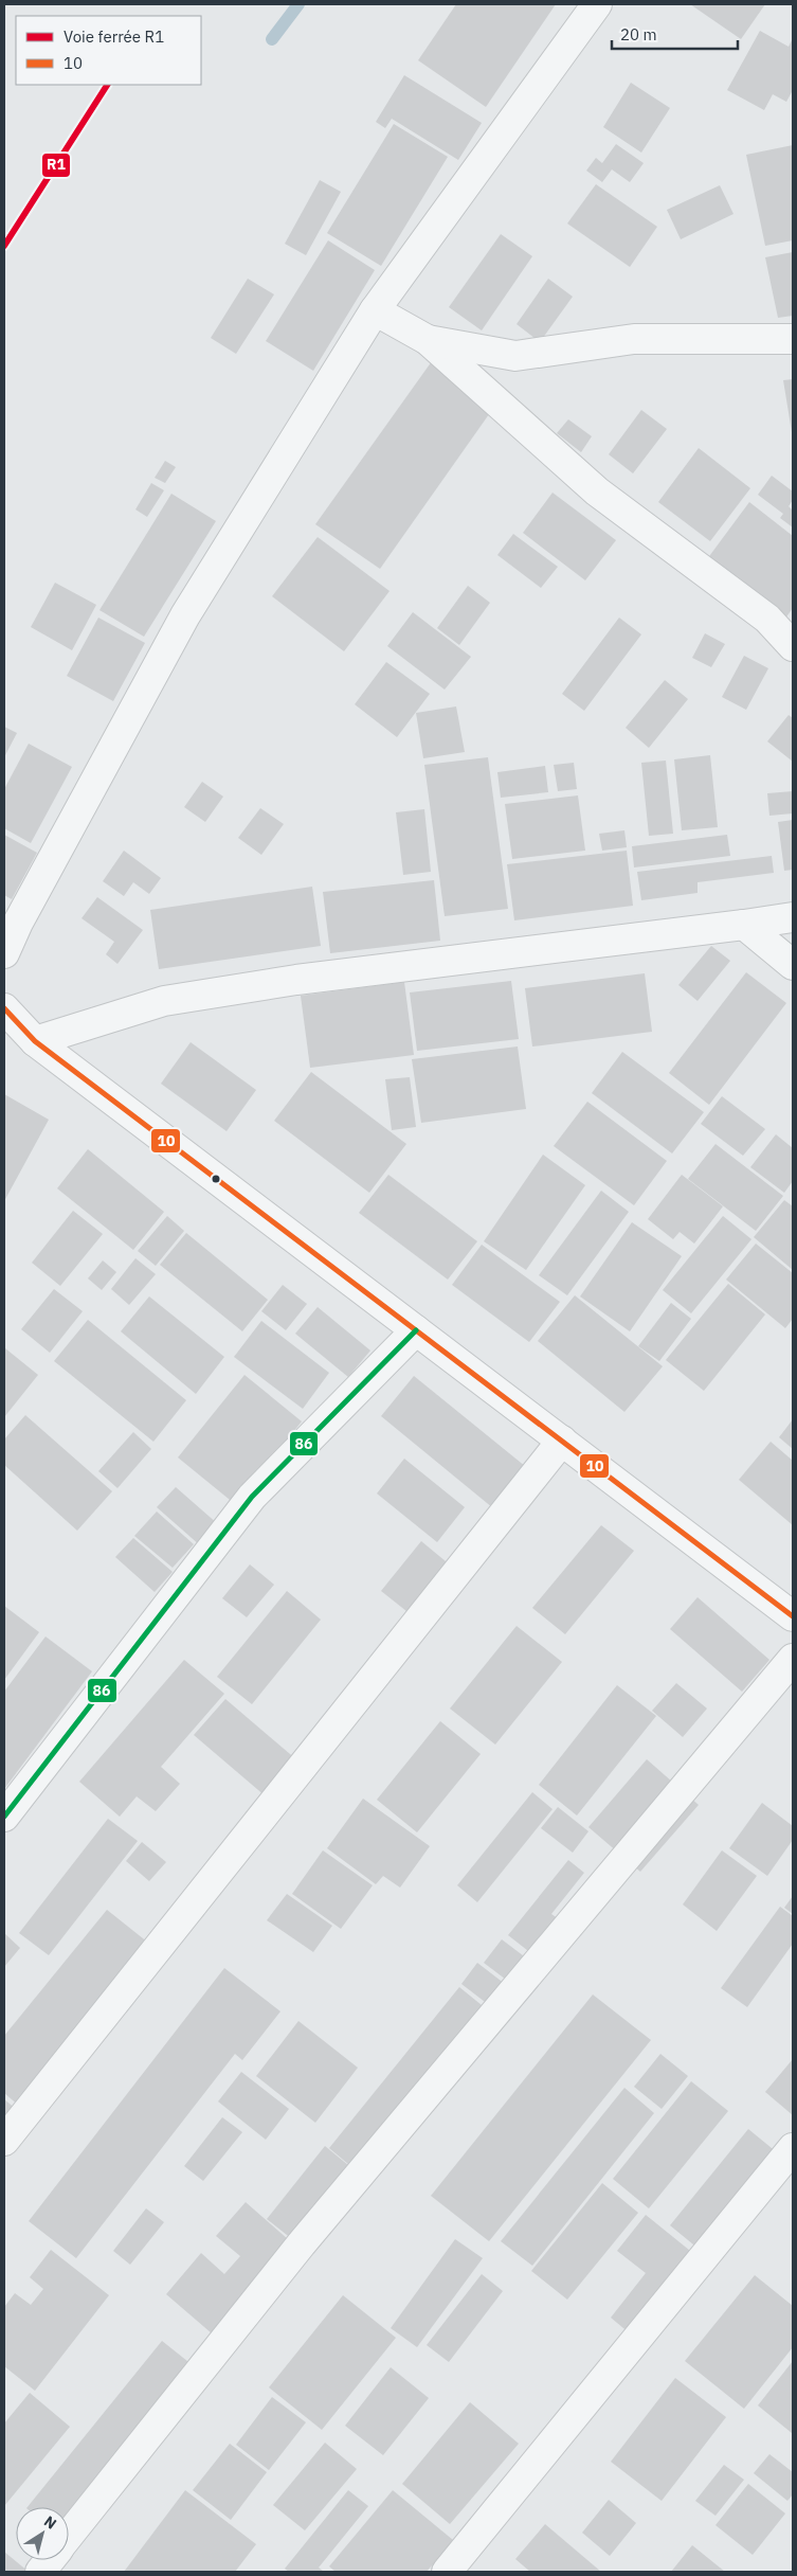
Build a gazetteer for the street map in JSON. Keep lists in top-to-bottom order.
{
  "lines": ["rail line R1", "transit line 10", "transit line 86"],
  "legend": ["Voie ferrée R1", "10"],
  "scale_bar": "20 m",
  "north": "top right"
}
